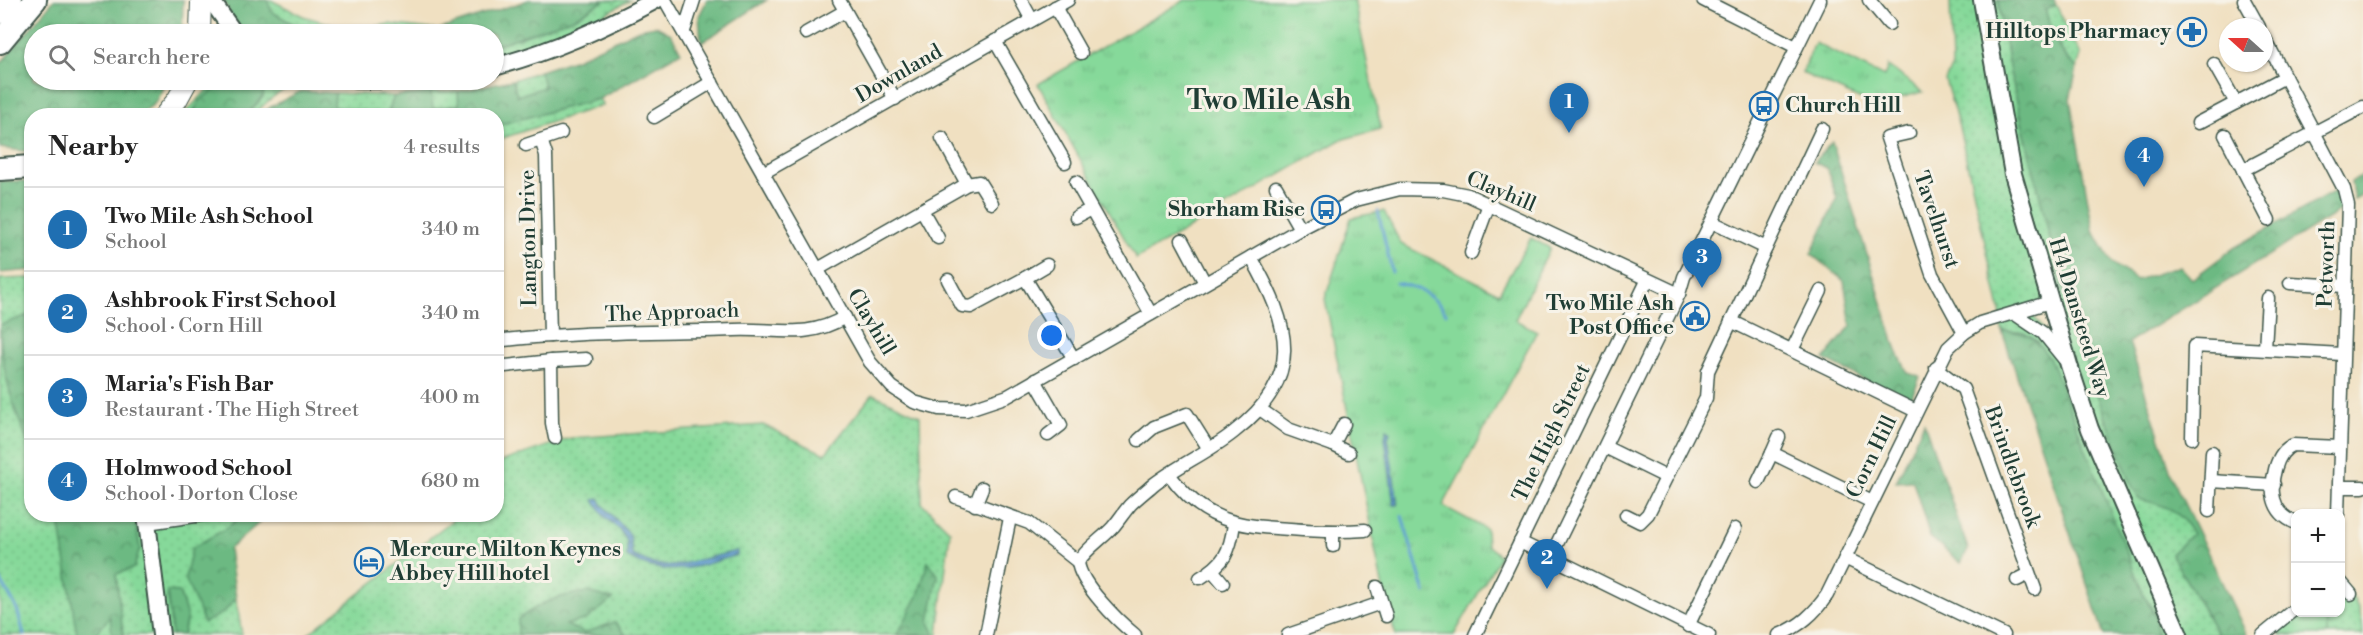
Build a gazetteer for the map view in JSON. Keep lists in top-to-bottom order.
{
  "streets": {
    "street": [
      "Downland",
      "Clayhill",
      "Tavelhurst",
      "Langton Drive",
      "Petworth",
      "The Approach",
      "H4 Dansteed Way",
      "The High Street",
      "Corn Hill",
      "Brindlebrook"
    ]
  },
  "crossings": [
    ["Downland", "Clayhill"],
    ["Clayhill", "The Approach"],
    ["Clayhill", "The High Street"],
    ["Tavelhurst", "Corn Hill"],
    ["Langton Drive", "The Approach"],
    ["H4 Dansteed Way", "Corn Hill"],
    ["Corn Hill", "Brindlebrook"]
  ],
  "districts": ["Two Mile Ash"],
  "places": {
    "pharmacy": ["Hilltops Pharmacy"],
    "bus stop": ["Church Hill", "Shorham Rise"],
    "public building": ["Two Mile Ash Post Office"],
    "hotel": ["Mercure Milton Keynes Abbey Hill hotel"]
  },
  "north": "left",
  "page": {
    "search": "Search here",
    "pins": [
      "1",
      "4",
      "3",
      "2"
    ],
    "heading": ["Nearby", "4 results"],
    "list": [
      {
        "mark": "1",
        "name": "Two Mile Ash School",
        "note": "School",
        "value": "340 m"
      },
      {
        "mark": "2",
        "name": "Ashbrook First School",
        "note": "School · Corn Hill",
        "value": "340 m"
      },
      {
        "mark": "3",
        "name": "Maria's Fish Bar",
        "note": "Restaurant · The High Street",
        "value": "400 m"
      },
      {
        "mark": "4",
        "name": "Holmwood School",
        "note": "School · Dorton Close",
        "value": "680 m"
      }
    ],
    "map_buttons": ["+", "−"]
  }
}
